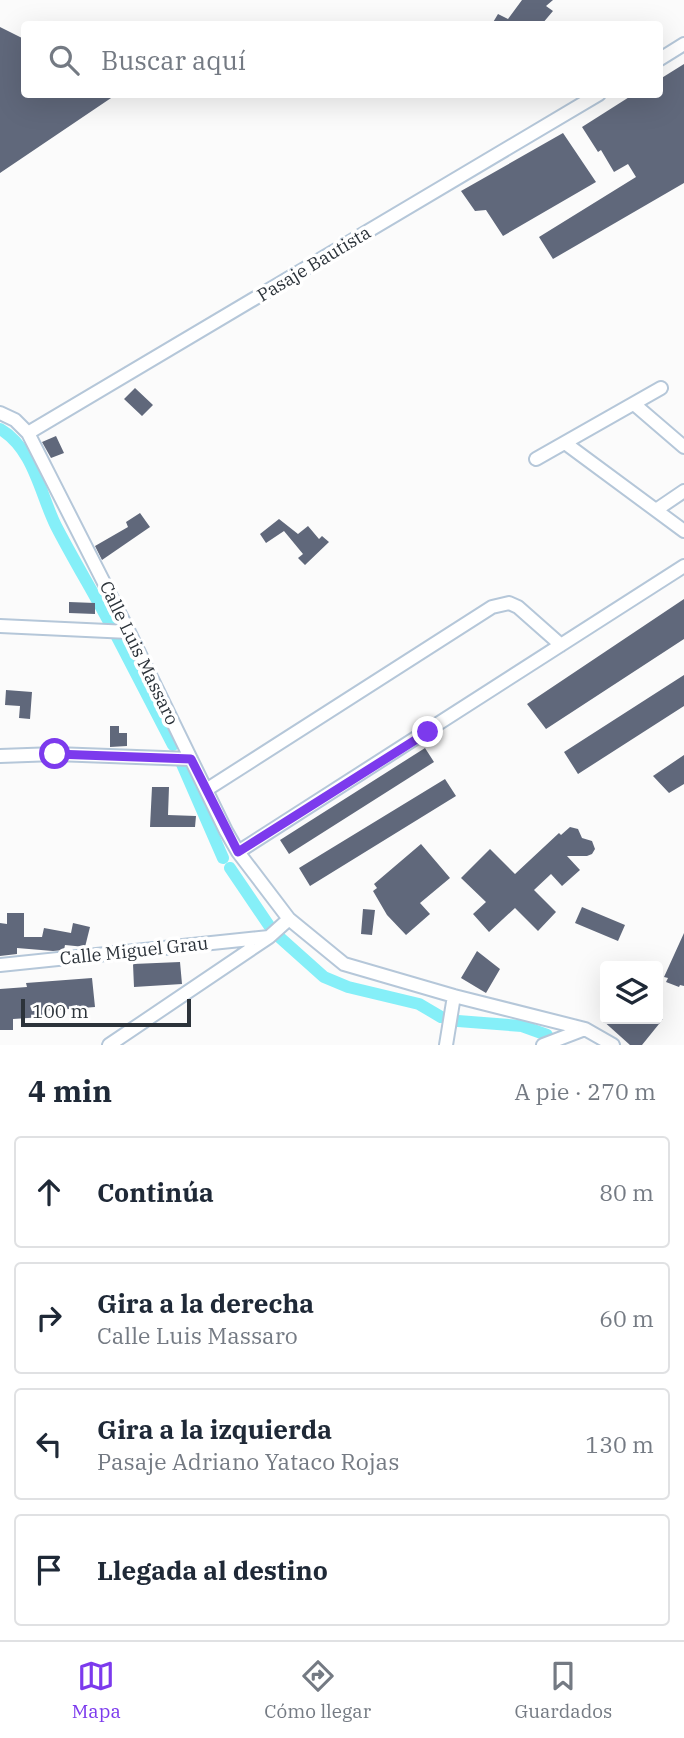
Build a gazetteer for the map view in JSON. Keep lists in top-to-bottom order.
{
  "streets": {
    "street": ["Pasaje Bautista", "Calle Luis Massaro", "Calle Miguel Grau"]
  },
  "crossings": [
    ["Pasaje Bautista", "Calle Luis Massaro"]
  ],
  "scale_bar": "100 m",
  "page": {
    "search": "Buscar aquí",
    "scale": "100 m",
    "heading": ["4 min", "A pie · 270 m"],
    "list": [
      ["Continúa", "80 m"],
      ["Gira a la derecha", "Calle Luis Massaro", "60 m"],
      ["Gira a la izquierda", "Pasaje Adriano Yataco Rojas", "130 m"],
      "Llegada al destino"
    ],
    "nav": ["Mapa", "Cómo llegar", "Guardados"]
  }
}
